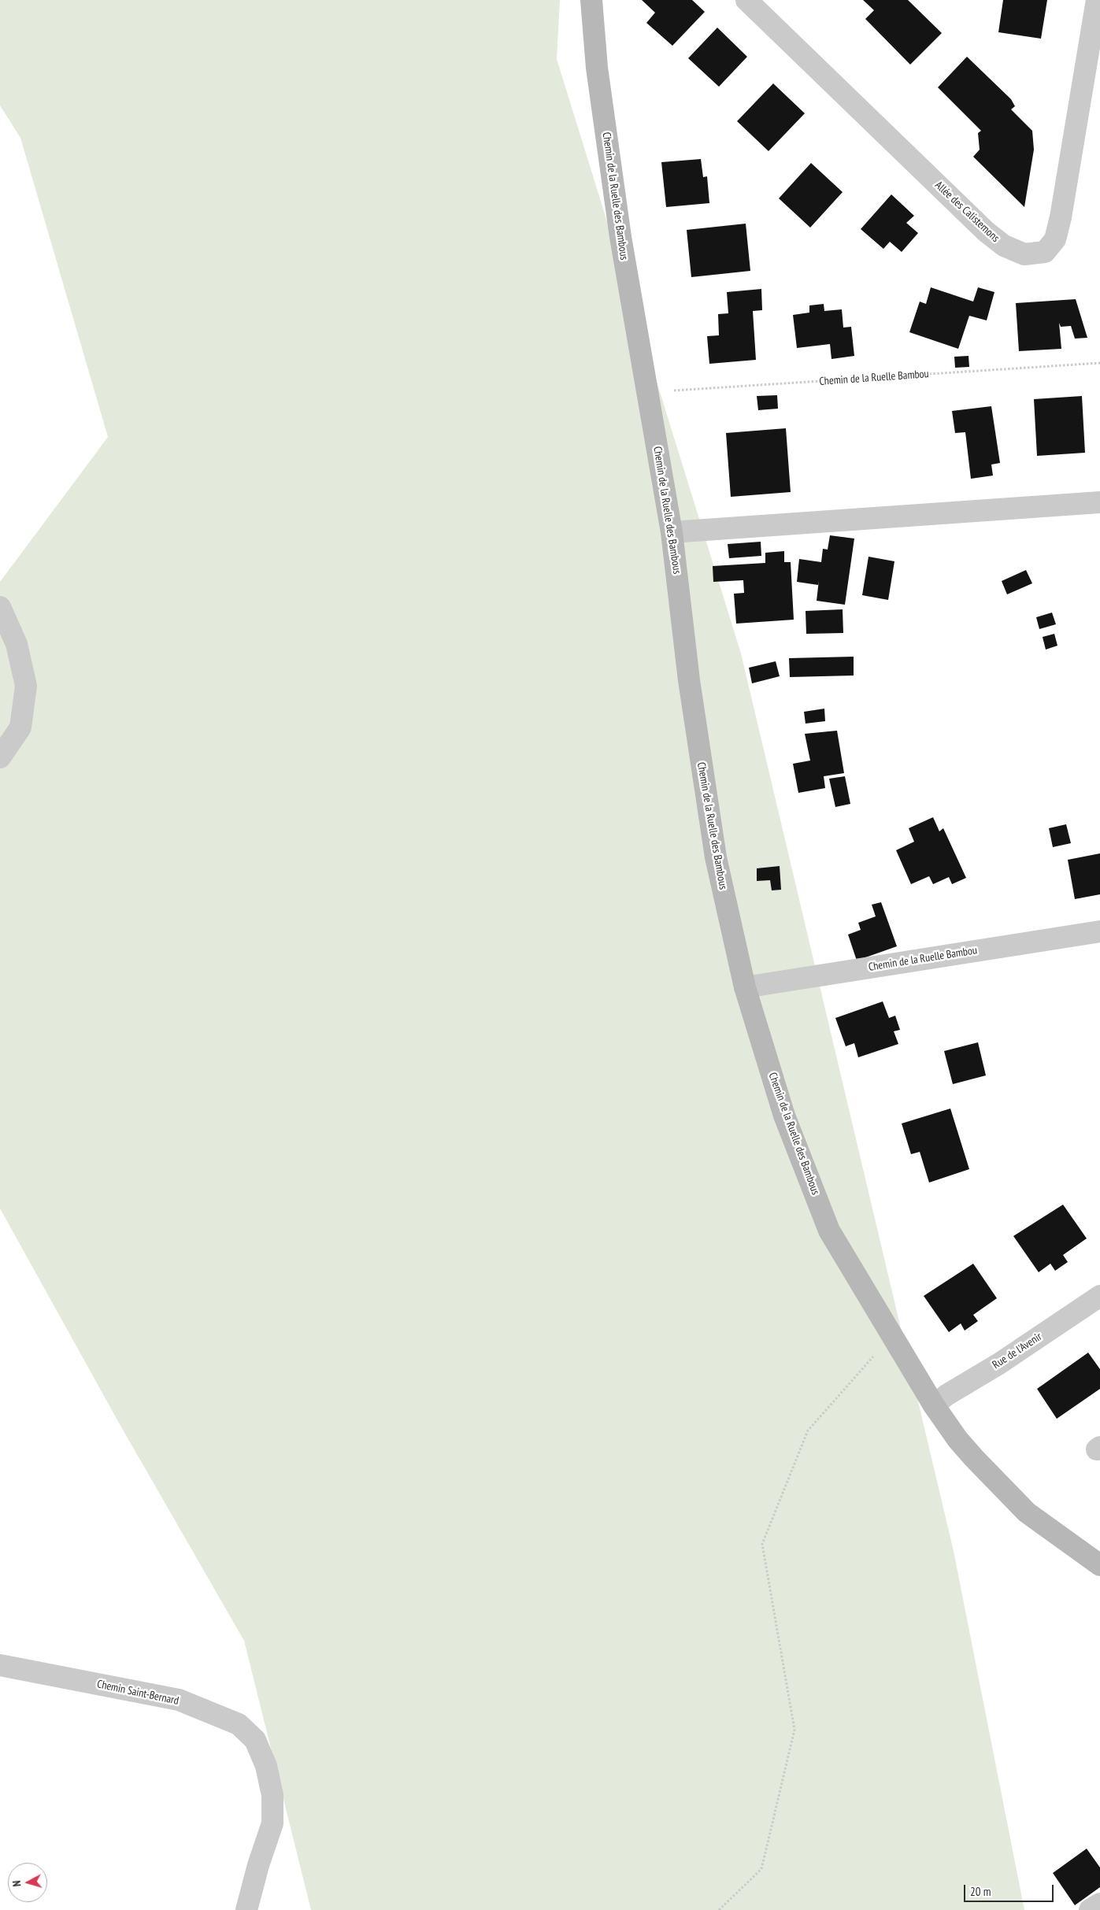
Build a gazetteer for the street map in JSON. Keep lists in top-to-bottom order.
{
  "streets": {
    "street": [
      "Chemin de la Ruelle des Bambous",
      "Allée des Calistemons",
      "Chemin de la Ruelle Bambou",
      "Rue de l'Avenir",
      "Chemin Saint-Bernard"
    ]
  },
  "crossings": [
    ["Chemin de la Ruelle des Bambous", "Chemin de la Ruelle Bambou"],
    ["Chemin de la Ruelle des Bambous", "Rue de l'Avenir"]
  ],
  "scale_bar": "20 m",
  "north": "left"
}
